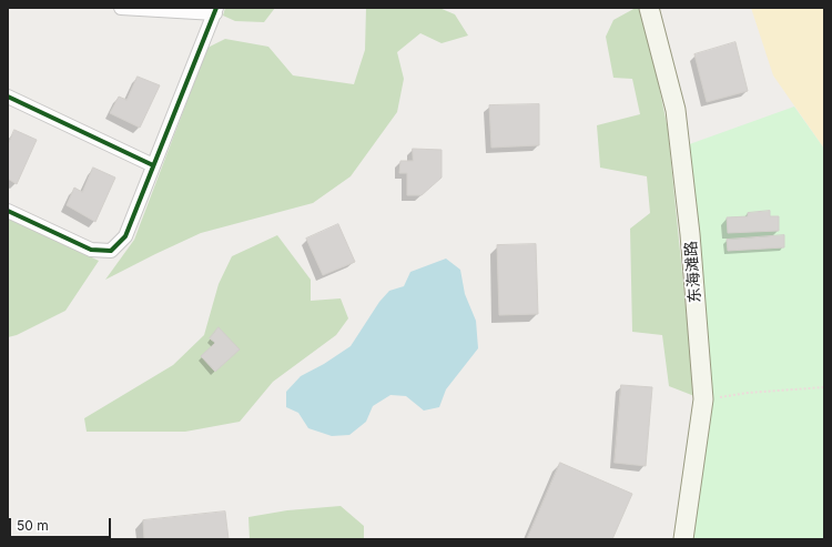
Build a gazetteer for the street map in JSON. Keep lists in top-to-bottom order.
{
  "streets": {
    "main road": ["东海滩路"]
  },
  "scale_bar": "50 m"
}
